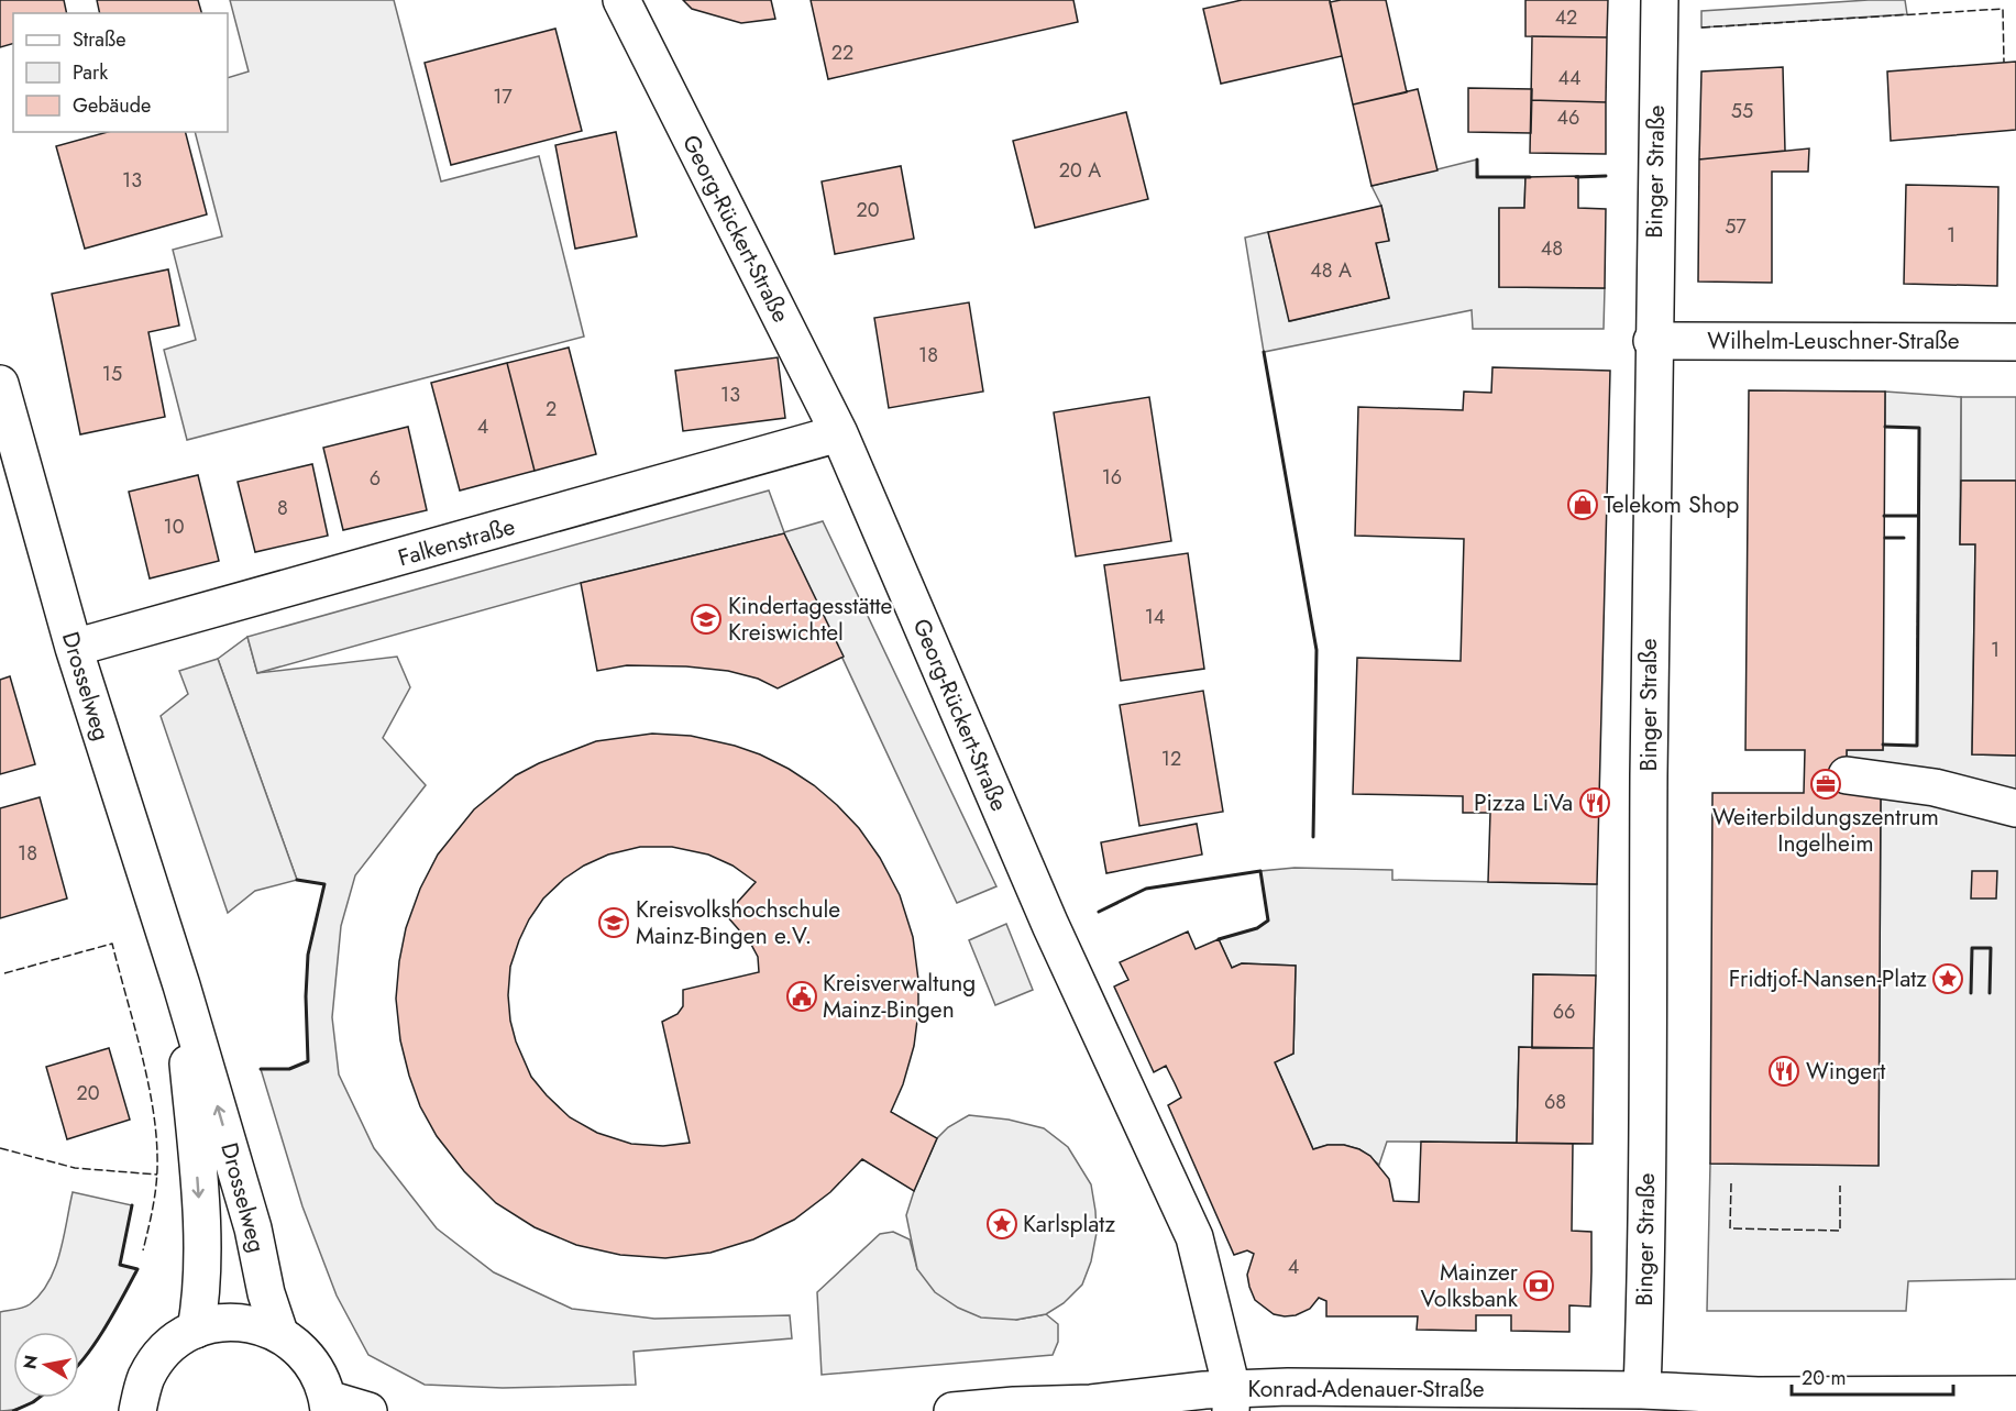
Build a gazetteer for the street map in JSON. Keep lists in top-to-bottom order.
{
  "streets": {
    "street": [
      "Binger Straße",
      "Georg-Rückert-Straße",
      "Wilhelm-Leuschner-Straße",
      "Falkenstraße",
      "Drosselweg",
      "Konrad-Adenauer-Straße"
    ]
  },
  "crossings": [
    ["Binger Straße", "Wilhelm-Leuschner-Straße"],
    ["Binger Straße", "Konrad-Adenauer-Straße"],
    ["Georg-Rückert-Straße", "Falkenstraße"],
    ["Georg-Rückert-Straße", "Konrad-Adenauer-Straße"],
    ["Falkenstraße", "Drosselweg"]
  ],
  "places": {
    "shop": ["Telekom Shop"],
    "school or university": ["Kindertagesstätte Kreiswichtel", "Kreisvolkshochschule Mainz-Bingen e.V."],
    "office": ["Weiterbildungszentrum Ingelheim"],
    "restaurant": ["Pizza LiVa", "Wingert"],
    "place": ["Fridtjof-Nansen-Platz", "Karlsplatz"],
    "public building": ["Kreisverwaltung Mainz-Bingen"],
    "bank": ["Mainzer Volksbank"]
  },
  "house_numbers": [
    "42",
    "22",
    "44",
    "17",
    "55",
    "46",
    "20 A",
    "13",
    "20",
    "57",
    "1",
    "48",
    "48 A",
    "18",
    "15",
    "13",
    "2",
    "4",
    "16",
    "6",
    "8",
    "10",
    "14",
    "1",
    "12",
    "18",
    "66",
    "20",
    "68",
    "4"
  ],
  "legend": ["Straße", "Park", "Gebäude"],
  "scale_bar": "20 m",
  "north": "left"
}
